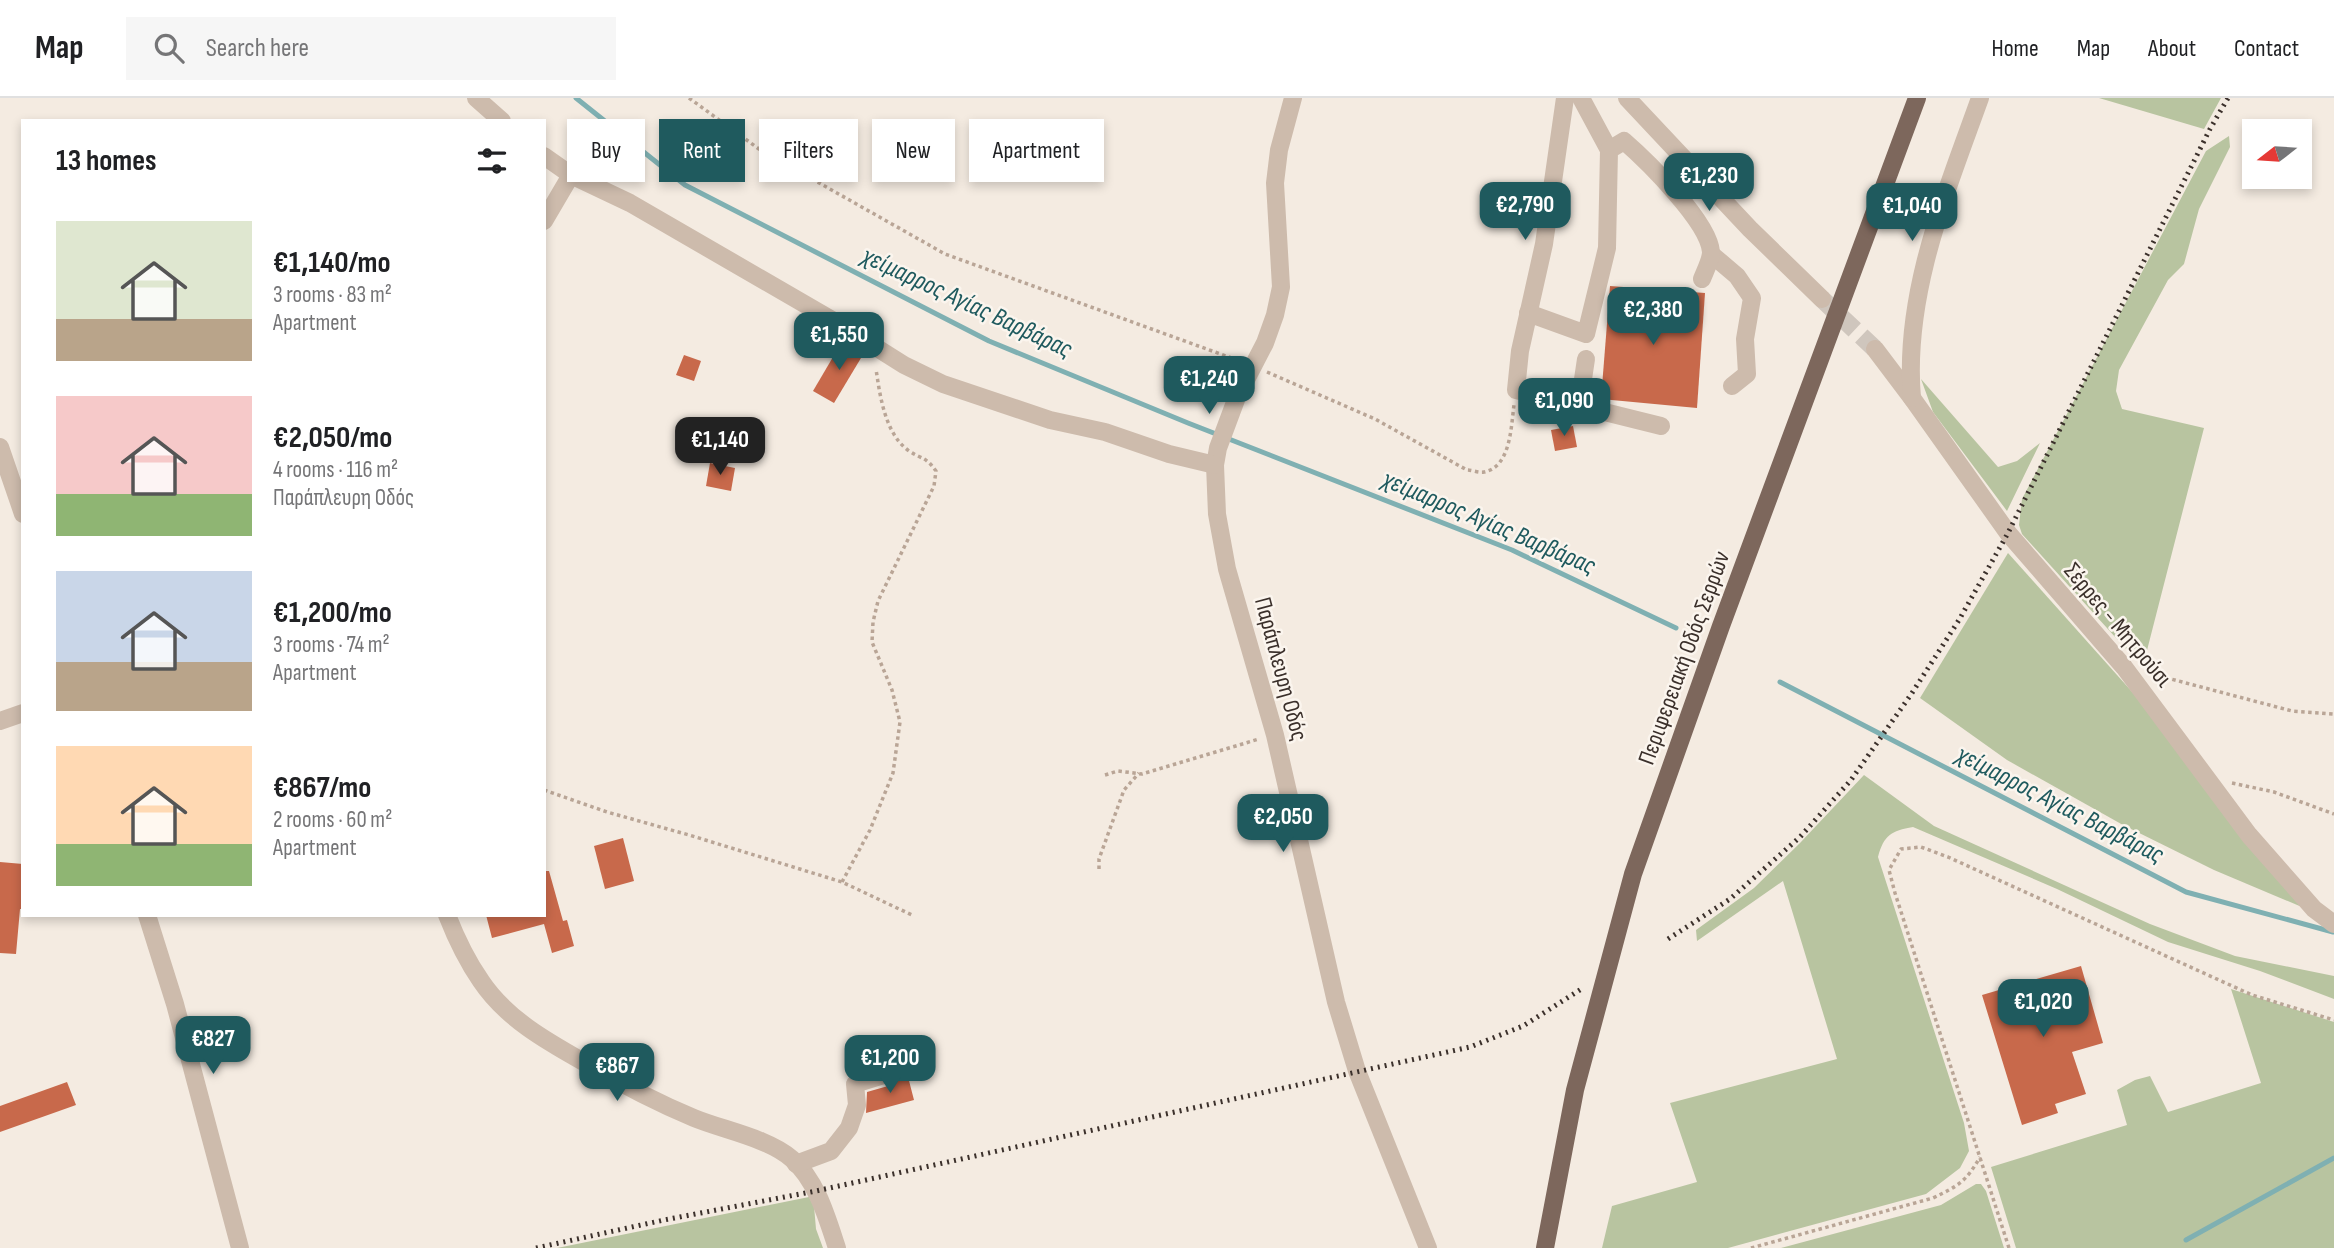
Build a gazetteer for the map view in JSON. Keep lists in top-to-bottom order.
{
  "streets": {
    "main road": ["Περιφερειακή Οδός Σερρών"],
    "street": ["Σέρρες - Μητρούσι", "Παράπλευρη Οδός"]
  },
  "water": ["χείμαρρος Αγίας Βαρβάρας"],
  "north": "left",
  "page": {
    "header": "Map",
    "search": "Search here",
    "nav": [
      "Home",
      "Map",
      "About",
      "Contact"
    ],
    "chip": [
      "Buy",
      "Rent",
      "Filters",
      "New",
      "Apartment"
    ],
    "heading": "13 homes",
    "price": [
      "€1,230",
      "€2,790",
      "€1,040",
      "€2,380",
      "€1,550",
      "€1,240",
      "€1,090",
      "€1,140",
      "€2,050",
      "€1,020",
      "€827",
      "€1,200",
      "€867"
    ],
    "list": [
      {
        "name": "€1,140/mo",
        "note": "3 rooms · 83 m² · Apartment"
      },
      {
        "name": "€2,050/mo",
        "note": "4 rooms · 116 m² · Παράπλευρη Οδός"
      },
      {
        "name": "€1,200/mo",
        "note": "3 rooms · 74 m² · Apartment"
      },
      {
        "name": "€867/mo",
        "note": "2 rooms · 60 m² · Apartment"
      }
    ]
  }
}
